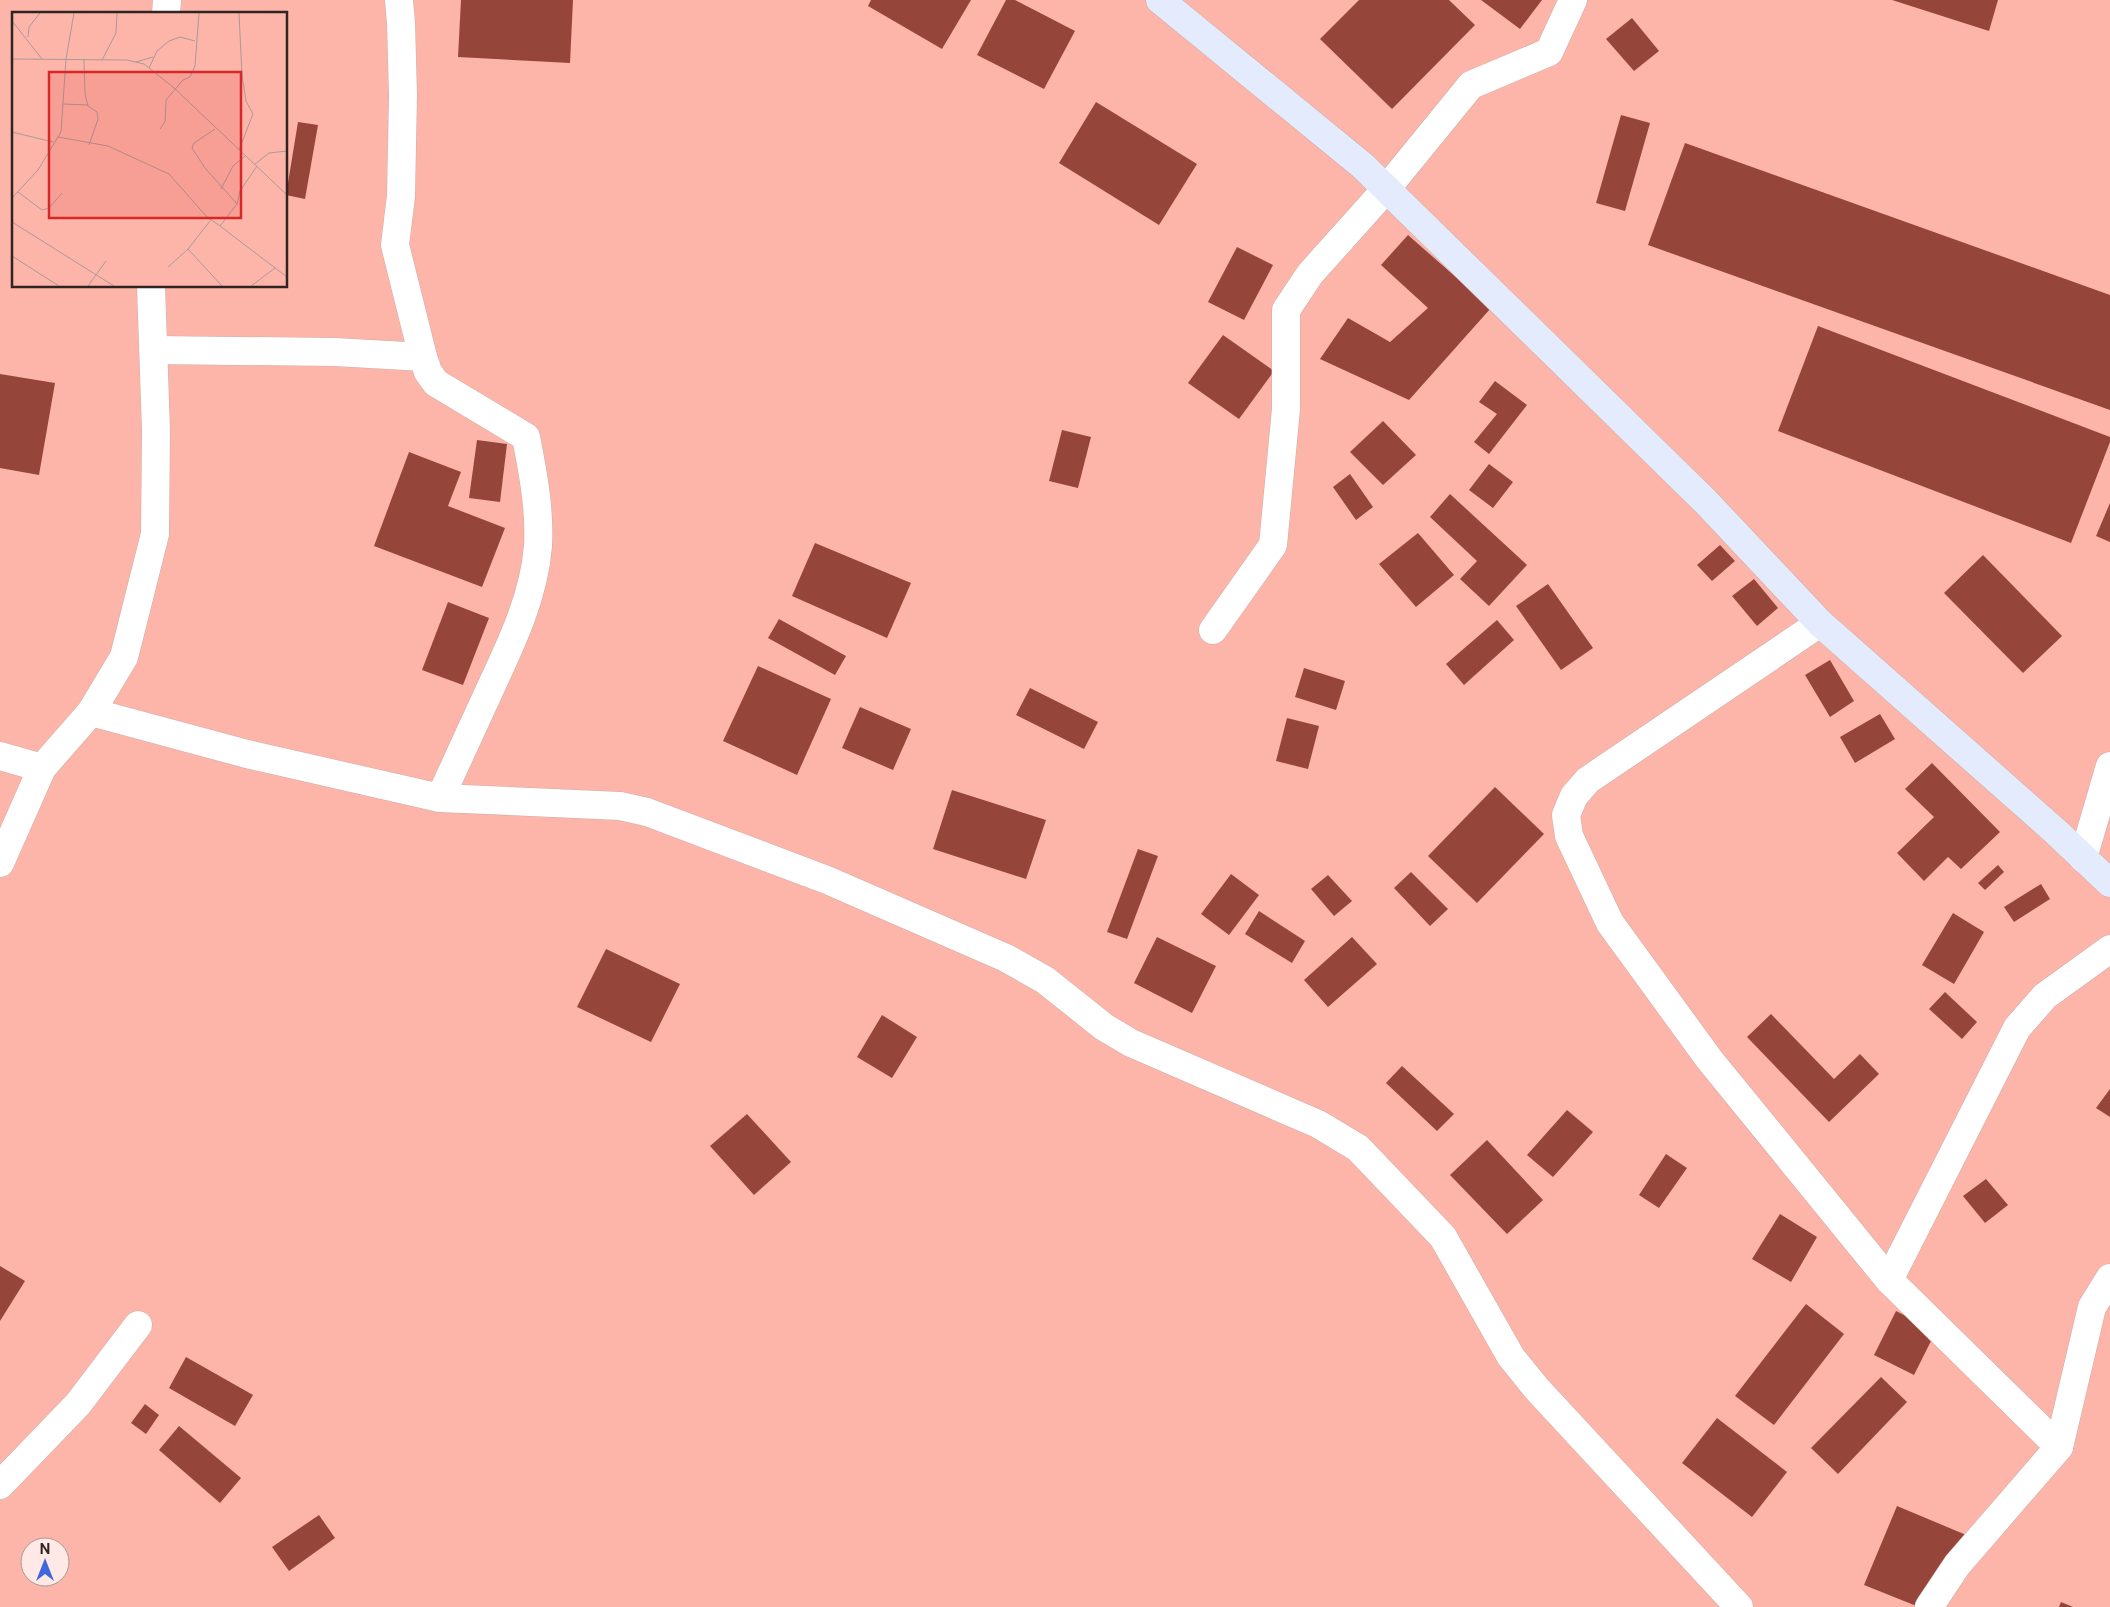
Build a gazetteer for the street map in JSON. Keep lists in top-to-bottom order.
{
  "north": "top"
}
